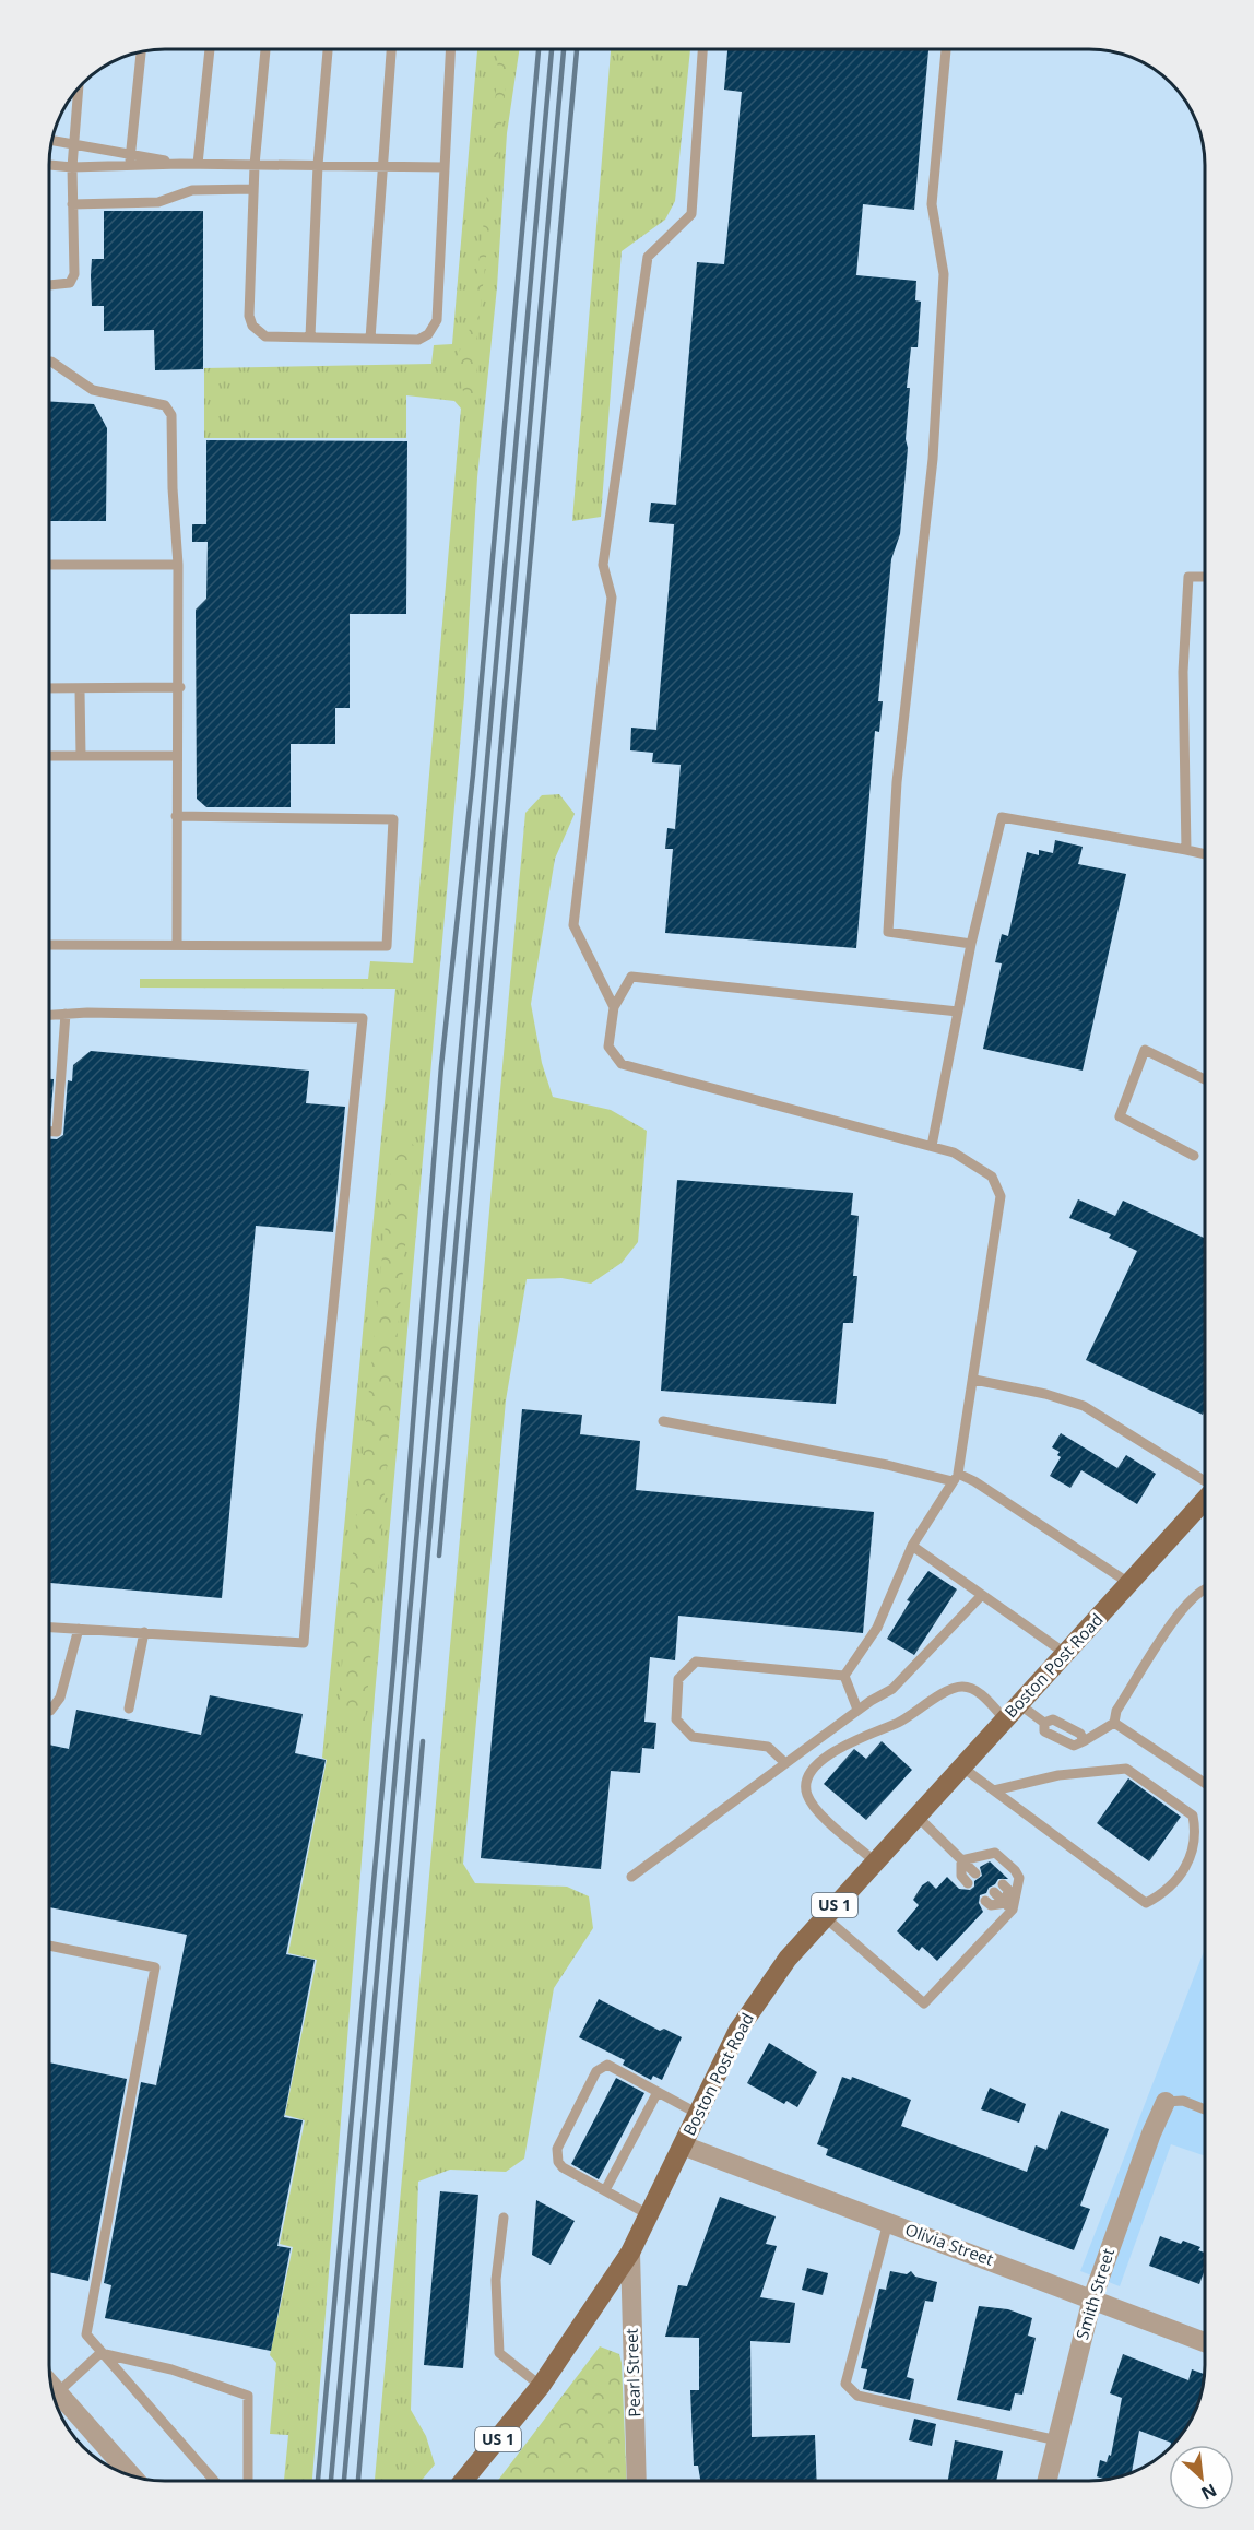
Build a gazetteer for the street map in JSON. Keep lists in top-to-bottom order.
{
  "streets": {
    "main road": ["Boston Post Road", "US 1"],
    "street": ["Olivia Street", "Smith Street", "Pearl Street"]
  },
  "crossings": [
    ["Boston Post Road", "Olivia Street"],
    ["Boston Post Road", "Pearl Street"],
    ["Olivia Street", "Smith Street"]
  ],
  "north": "bottom right"
}
